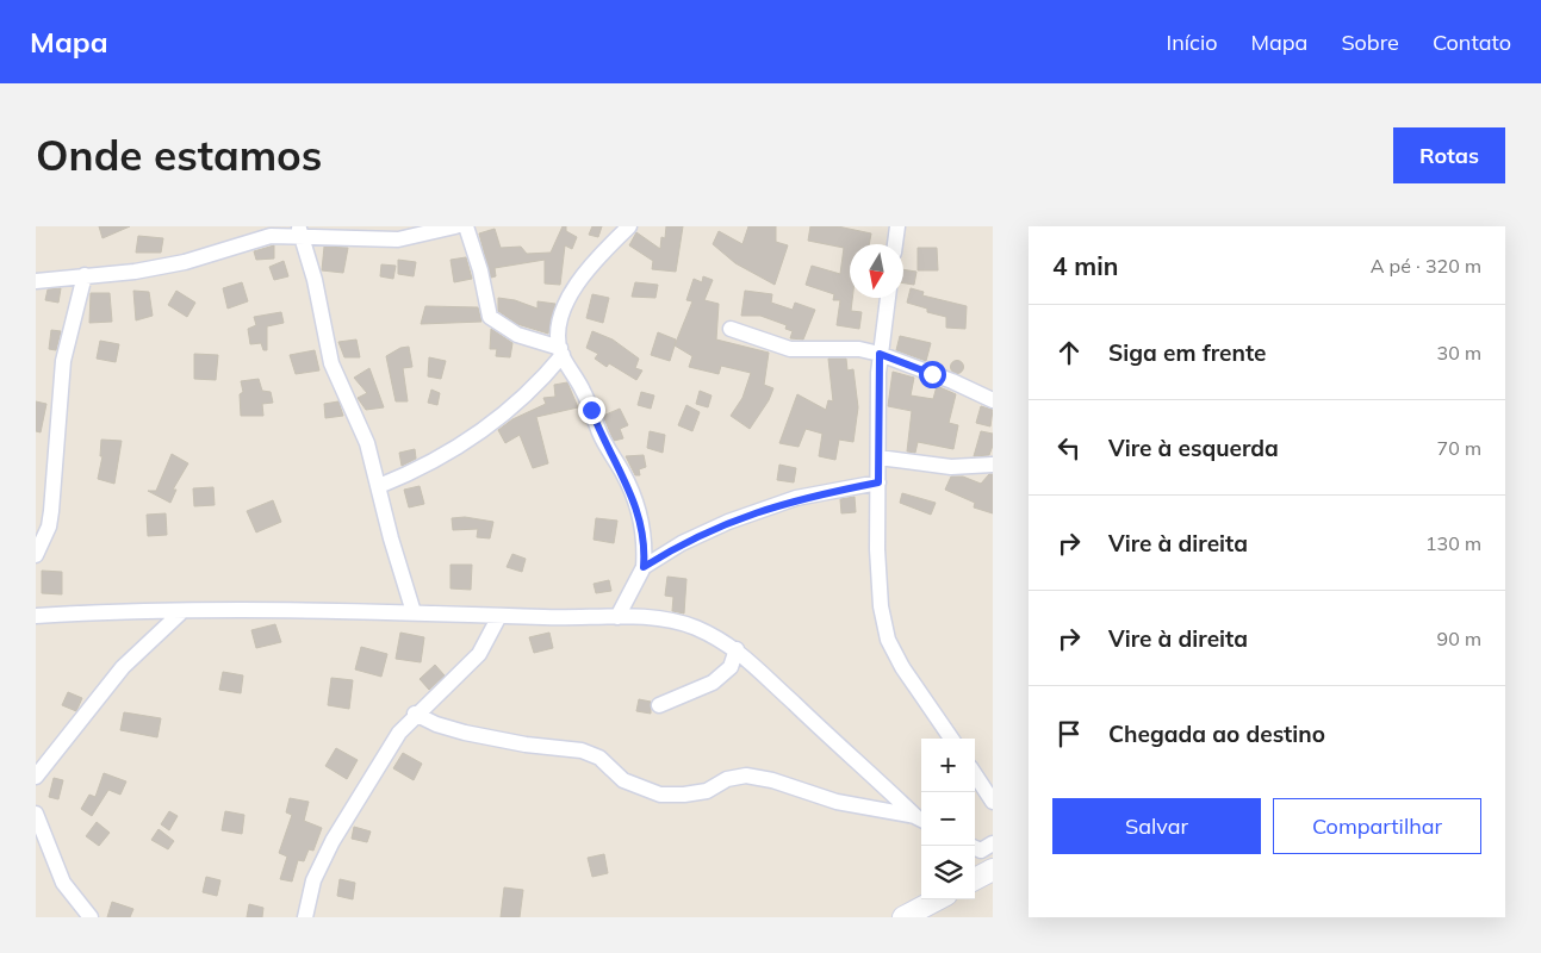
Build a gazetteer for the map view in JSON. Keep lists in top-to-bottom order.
{
  "north": "bottom",
  "page": {
    "header": "Mapa",
    "nav": [
      "Início",
      "Mapa",
      "Sobre",
      "Contato"
    ],
    "buttons": [
      "Rotas",
      ["Salvar", "Compartilhar"]
    ],
    "title": "Onde estamos",
    "heading": ["4 min", "A pé · 320 m"],
    "list": [
      ["Siga em frente", "30 m"],
      ["Vire à esquerda", "70 m"],
      ["Vire à direita", "130 m"],
      ["Vire à direita", "90 m"],
      "Chegada ao destino"
    ],
    "map_buttons": ["+", "−"]
  }
}
